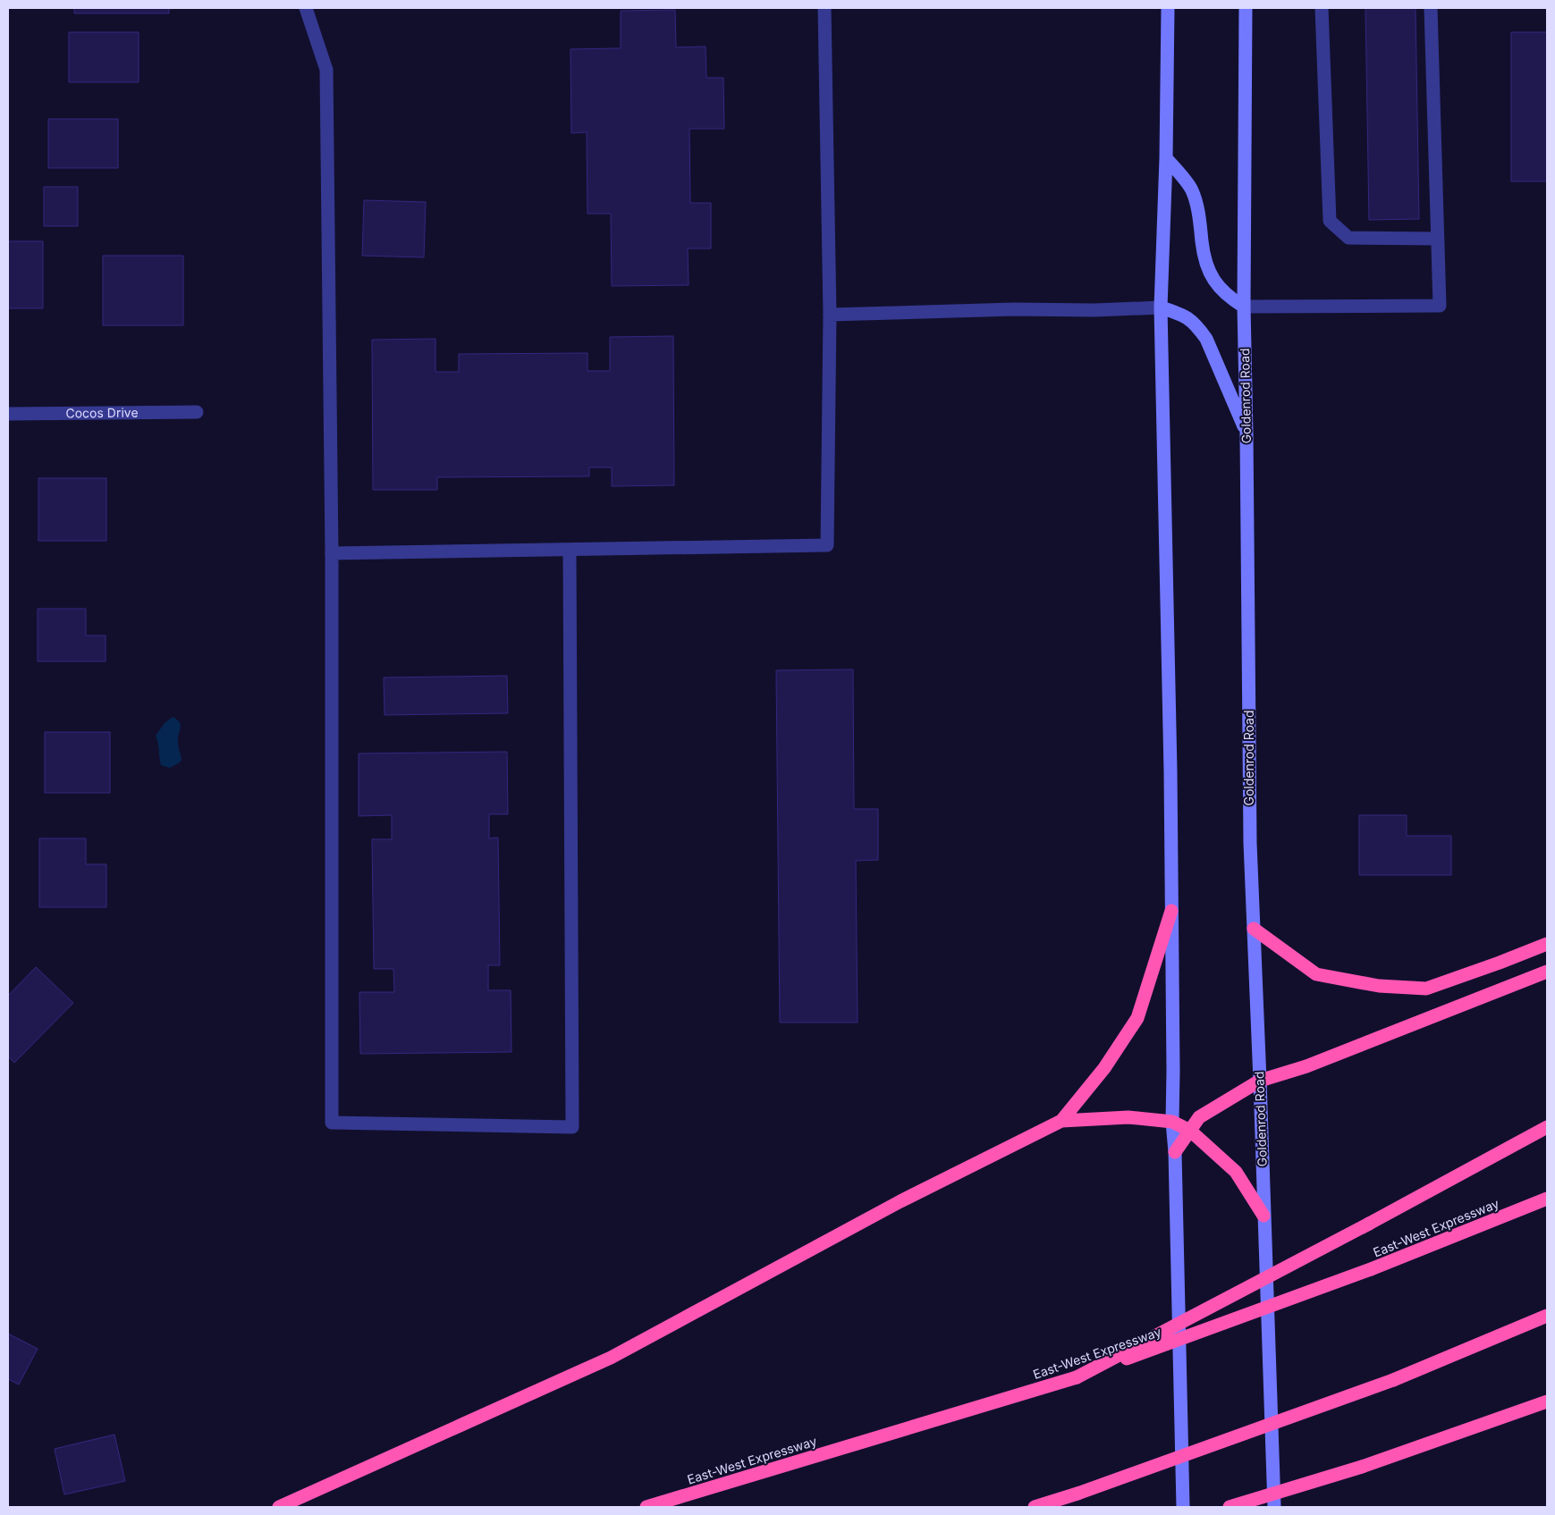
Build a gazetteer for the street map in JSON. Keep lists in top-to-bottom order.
{
  "streets": {
    "highway": ["East-West Expressway"],
    "main road": ["Goldenrod Road"],
    "street": ["Cocos Drive"]
  }
}
